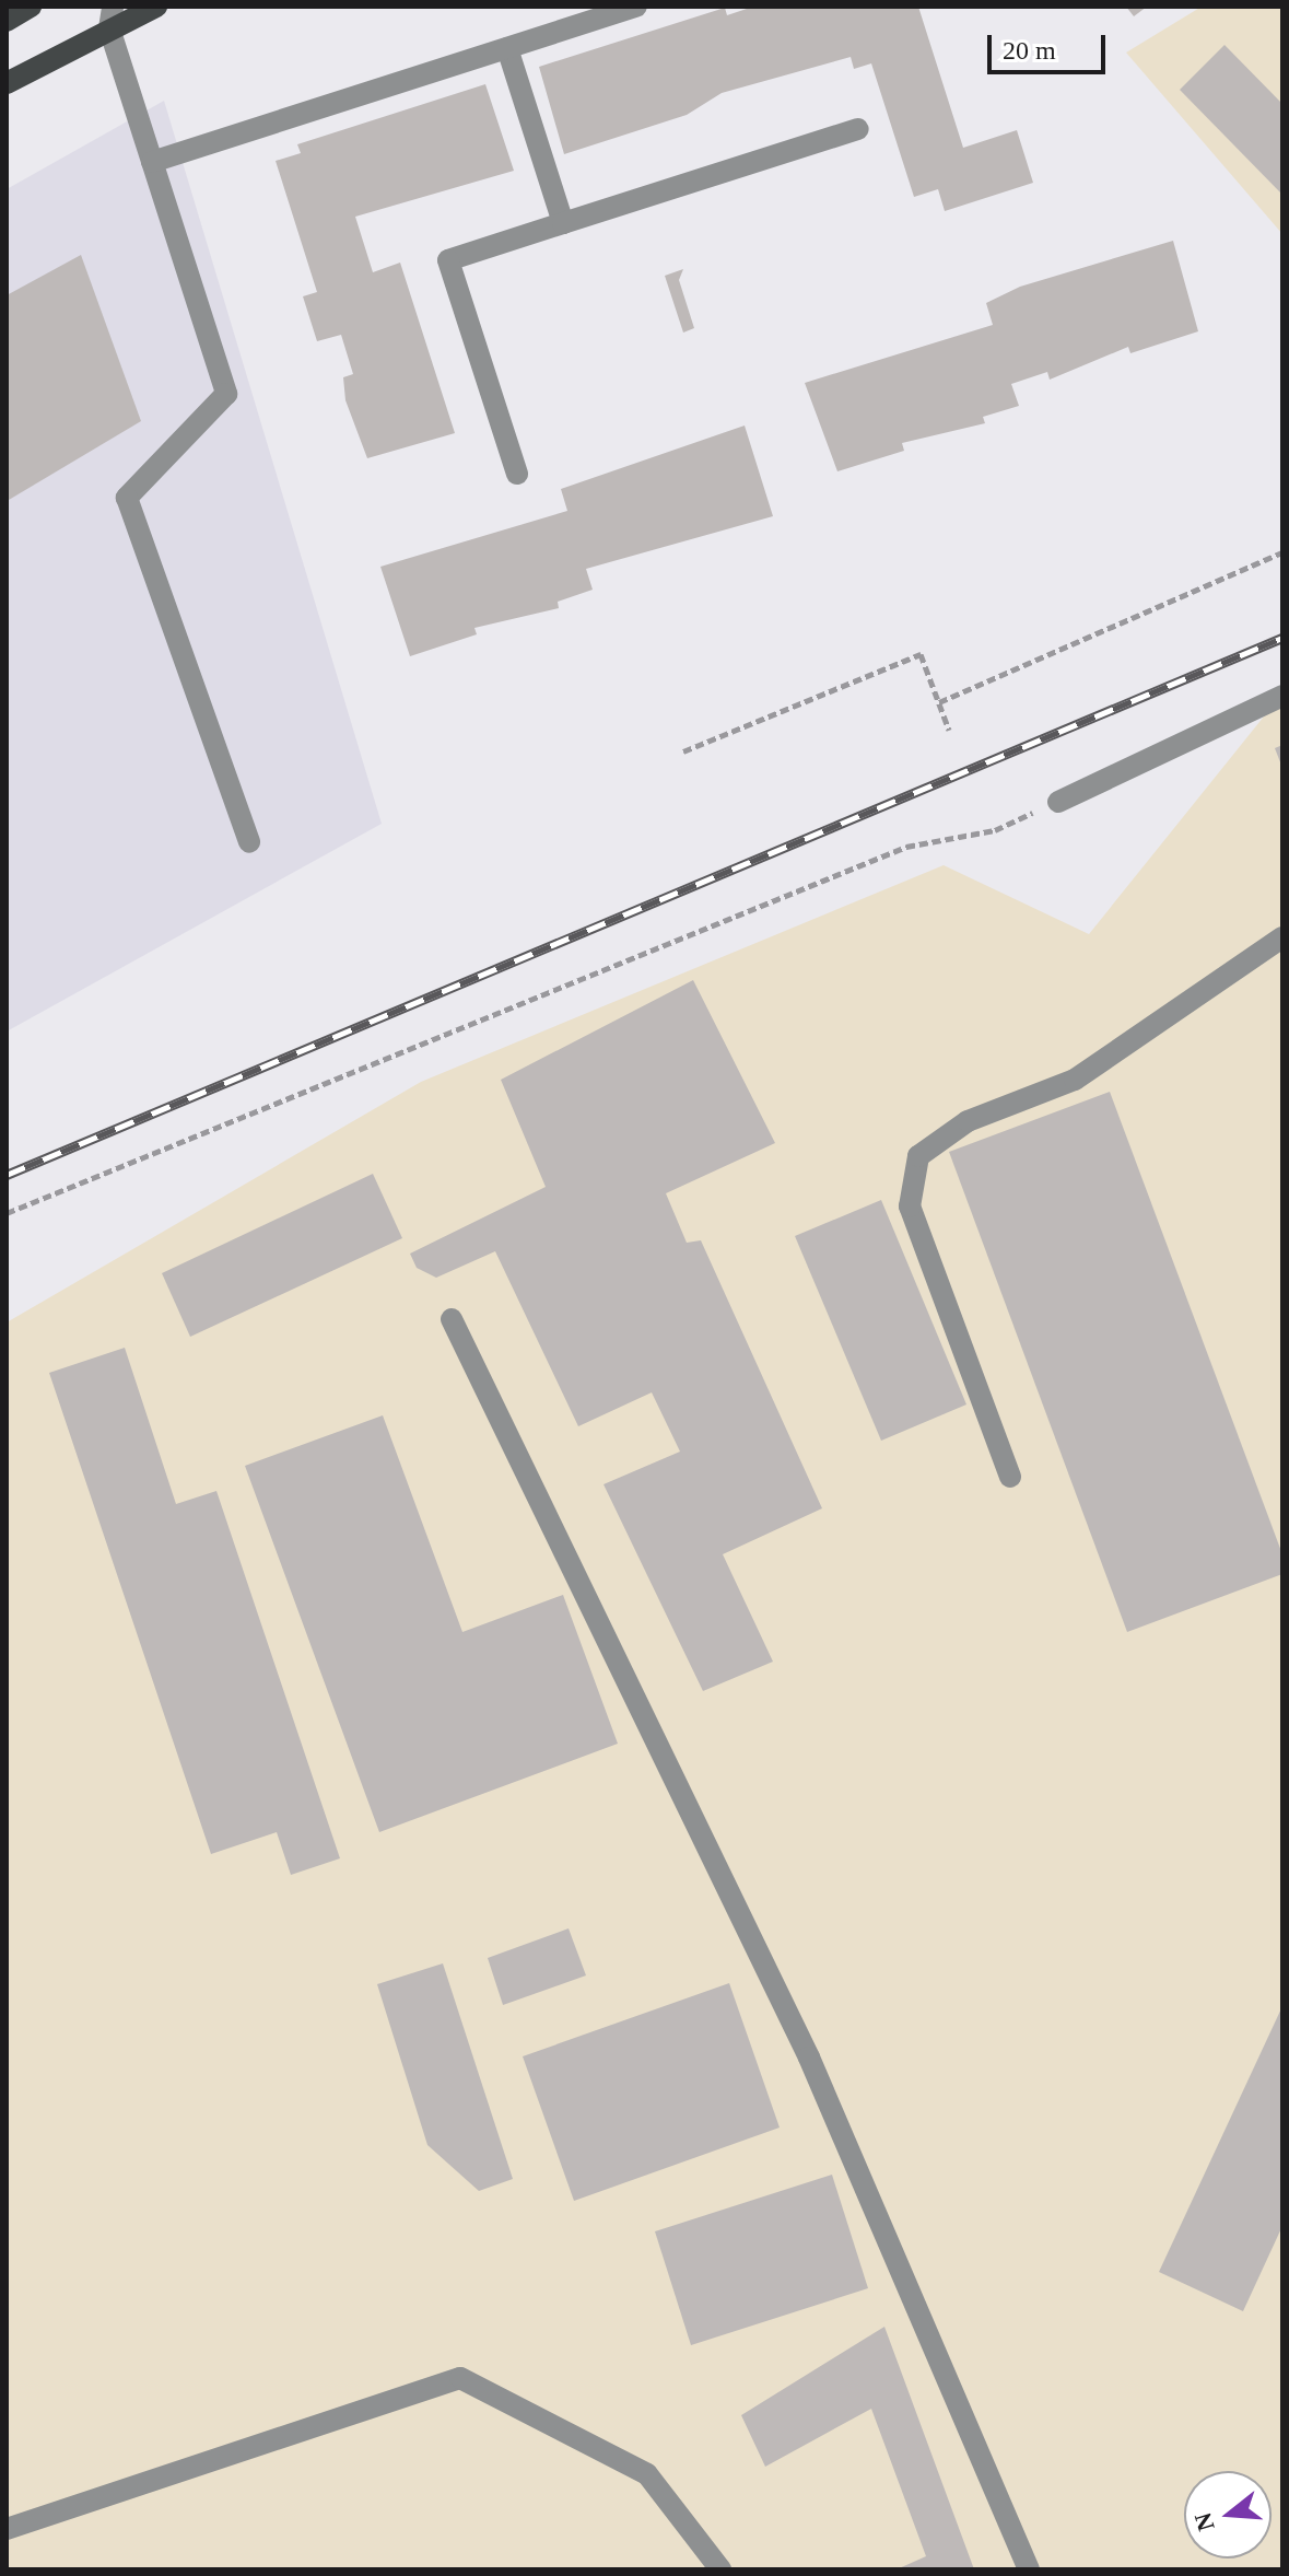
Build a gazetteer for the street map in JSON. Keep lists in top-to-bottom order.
{
  "scale_bar": "20 m",
  "north": "left"
}
